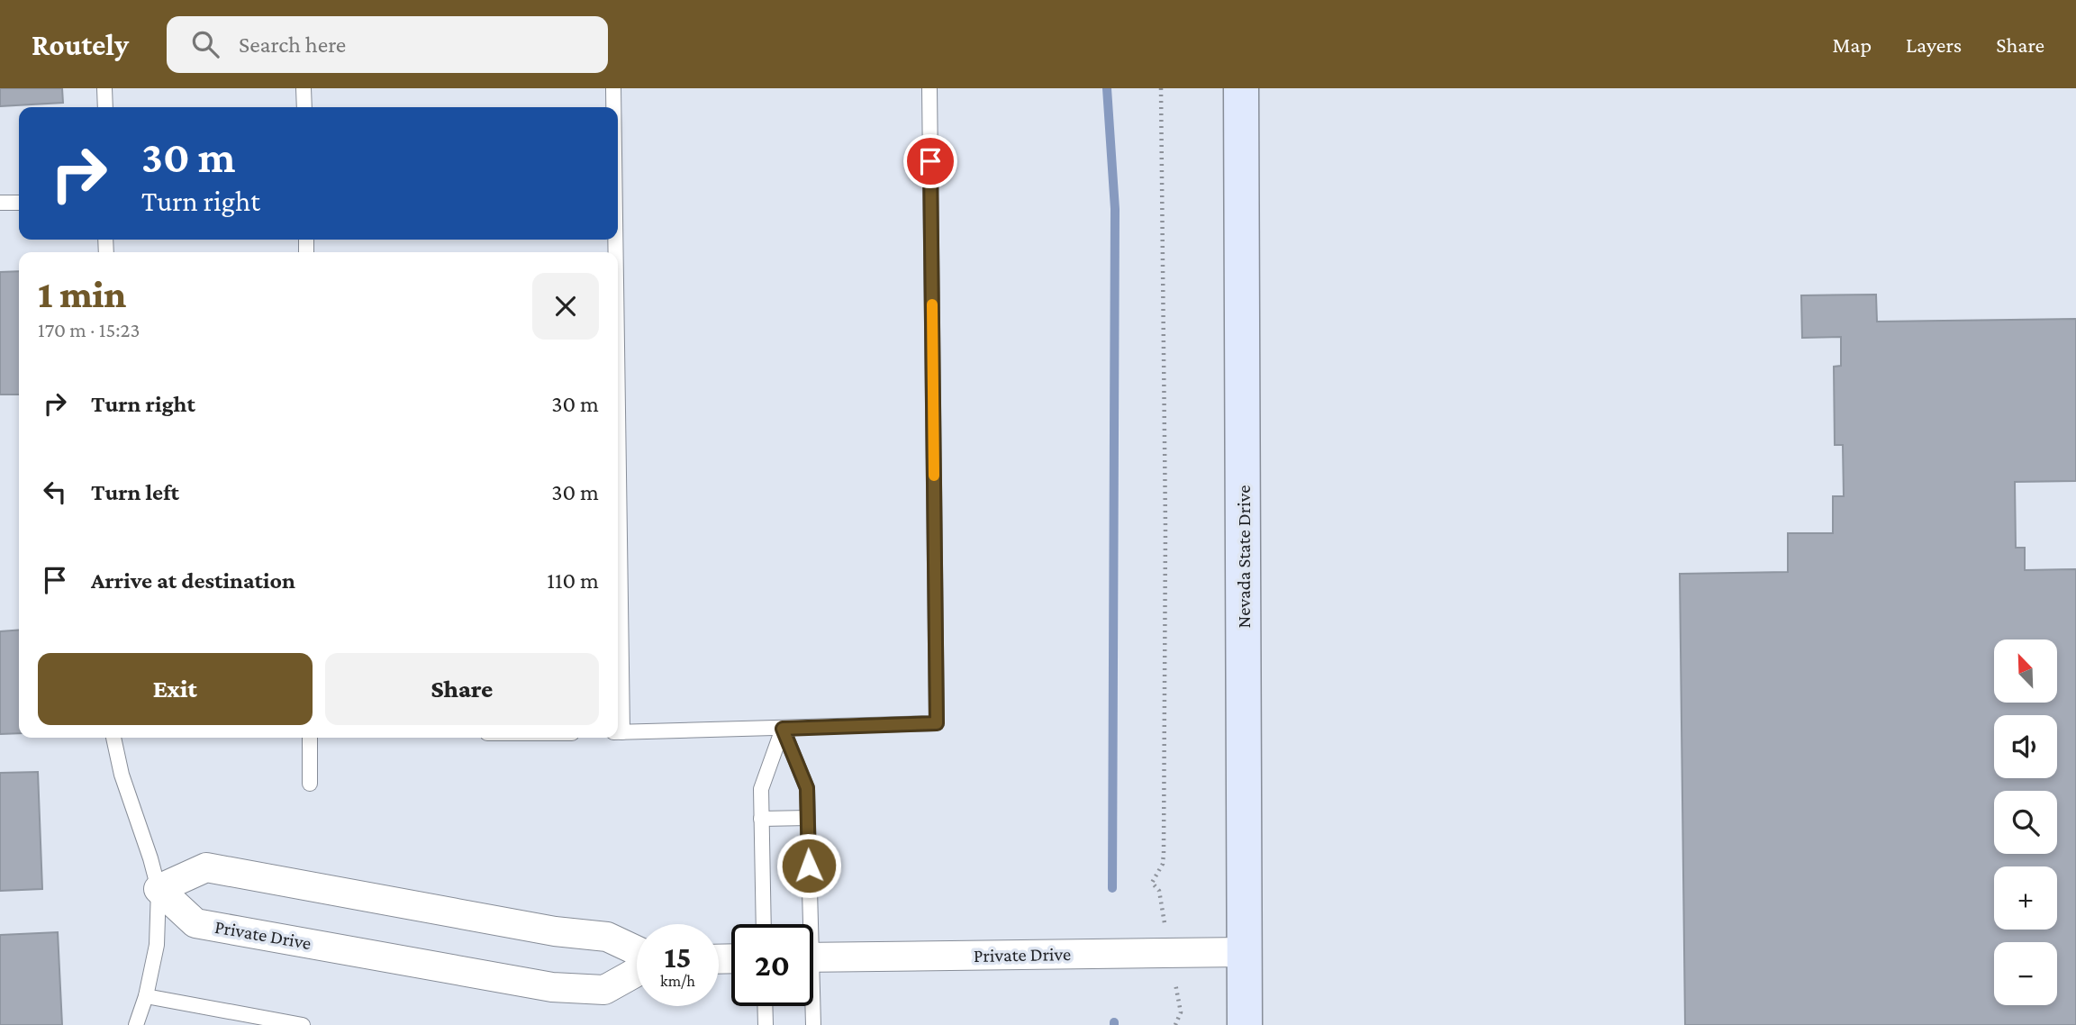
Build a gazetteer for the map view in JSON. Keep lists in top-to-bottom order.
{
  "streets": {
    "street": ["Nevada State Drive", "Private Drive"]
  },
  "crossings": [
    ["Nevada State Drive", "Private Drive"]
  ],
  "north": "top left",
  "page": {
    "header": "Routely",
    "search": "Search here",
    "nav": ["Map", "Layers", "Share"],
    "turn": ["30 m", "Turn right"],
    "heading": ["1 min", "170 m · 15:23"],
    "list": [
      {
        "name": "Turn right",
        "value": "30 m"
      },
      {
        "name": "Turn left",
        "value": "30 m"
      },
      {
        "name": "Arrive at destination",
        "value": "110 m"
      }
    ],
    "map_buttons": ["+", "−"],
    "buttons": ["Exit", "Share"],
    "speed": "15 km/h",
    "limit": "20"
  }
}
